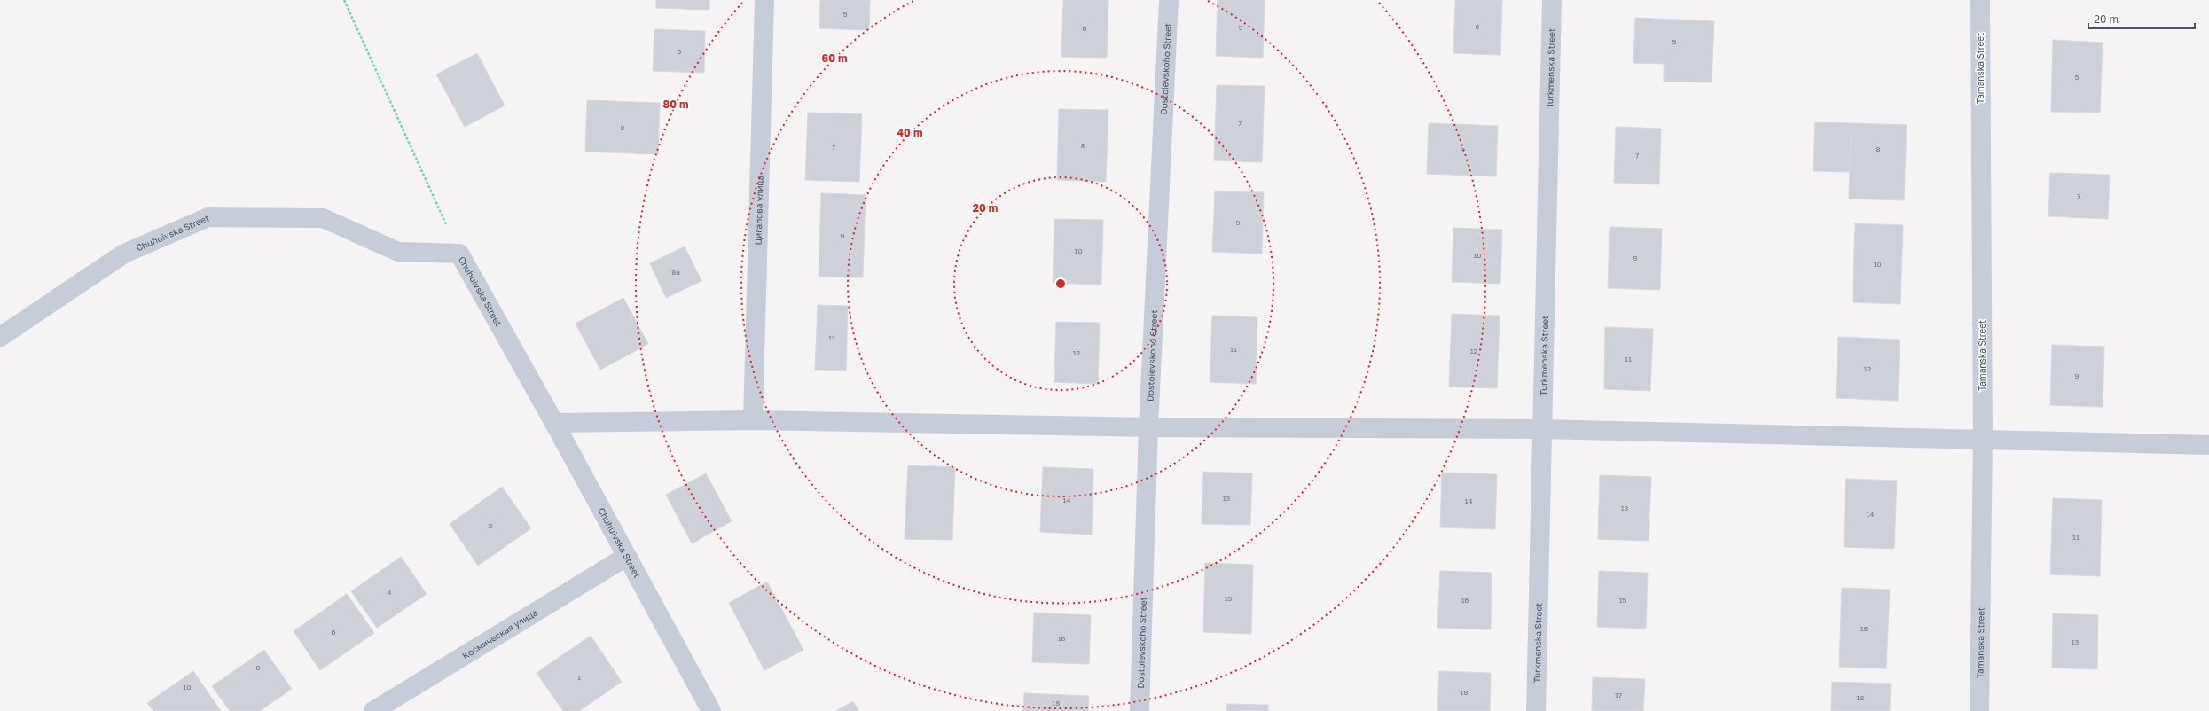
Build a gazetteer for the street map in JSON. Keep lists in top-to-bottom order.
{
  "streets": {
    "street": [
      "Dostoievskoho Street",
      "Turkmenska Street",
      "Tamanska Street",
      "Цигалова улица",
      "Chuhuivska Street",
      "Космическая улица"
    ]
  },
  "crossings": [
    ["Chuhuivska Street", "Космическая улица"]
  ],
  "house_numbers": [
    "5",
    "6",
    "5",
    "6",
    "5",
    "6",
    "5",
    "7",
    "8",
    "8",
    "7",
    "8",
    "8",
    "7",
    "7",
    "9",
    "9",
    "10",
    "10",
    "9",
    "10",
    "8а",
    "11",
    "11",
    "12",
    "12",
    "11",
    "12",
    "9",
    "13",
    "14",
    "14",
    "13",
    "14",
    "2",
    "11",
    "4",
    "15",
    "16",
    "15",
    "16",
    "6",
    "16",
    "13",
    "8",
    "1",
    "10",
    "18",
    "17",
    "18",
    "18"
  ],
  "scale_bar": "20 m",
  "rings": [
    "60 m",
    "80 m",
    "40 m",
    "20 m"
  ]
}
